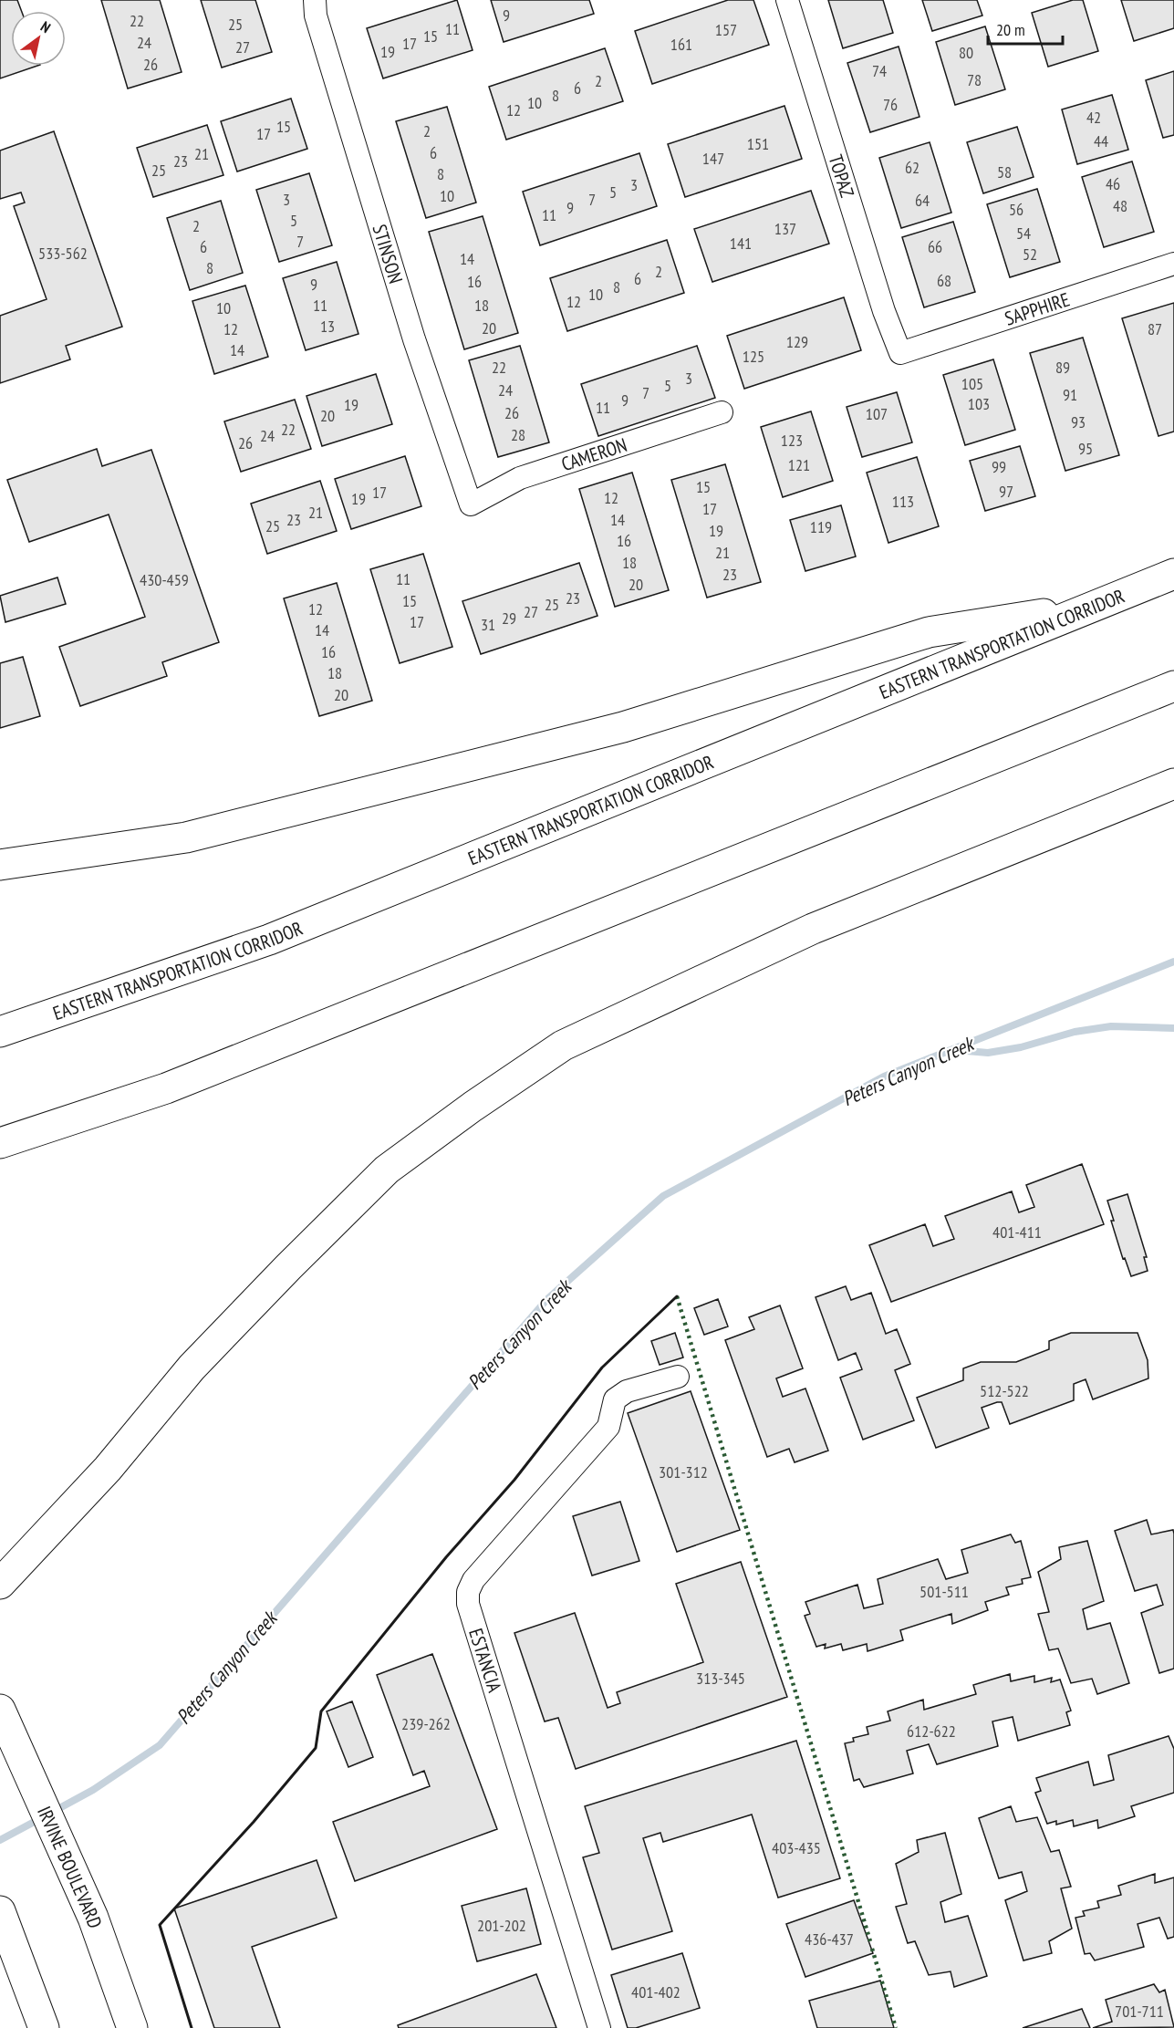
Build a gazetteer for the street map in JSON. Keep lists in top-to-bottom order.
{
  "streets": {
    "main road": ["EASTERN TRANSPORTATION CORRIDOR", "IRVINE BOULEVARD"],
    "street": [
      "TOPAZ",
      "STINSON",
      "SAPPHIRE",
      "CAMERON",
      "ESTANCIA"
    ]
  },
  "crossings": [
    ["TOPAZ", "SAPPHIRE"],
    ["STINSON", "CAMERON"]
  ],
  "water": ["Peters Canyon Creek"],
  "house_numbers": [
    "9",
    "22",
    "25",
    "11",
    "157",
    "15",
    "24",
    "17",
    "161",
    "27",
    "19",
    "80",
    "26",
    "74",
    "78",
    "2",
    "6",
    "8",
    "10",
    "76",
    "12",
    "42",
    "15",
    "2",
    "17",
    "44",
    "151",
    "6",
    "21",
    "147",
    "23",
    "62",
    "25",
    "58",
    "8",
    "46",
    "3",
    "5",
    "10",
    "3",
    "7",
    "64",
    "48",
    "9",
    "56",
    "11",
    "5",
    "2",
    "137",
    "54",
    "7",
    "141",
    "6",
    "66",
    "533-562",
    "52",
    "14",
    "8",
    "2",
    "6",
    "68",
    "16",
    "9",
    "8",
    "10",
    "12",
    "11",
    "18",
    "10",
    "13",
    "20",
    "12",
    "87",
    "129",
    "14",
    "125",
    "22",
    "89",
    "3",
    "105",
    "5",
    "24",
    "7",
    "91",
    "9",
    "103",
    "19",
    "11",
    "26",
    "107",
    "20",
    "93",
    "22",
    "28",
    "24",
    "123",
    "26",
    "95",
    "121",
    "99",
    "15",
    "97",
    "17",
    "12",
    "19",
    "113",
    "17",
    "21",
    "23",
    "14",
    "25",
    "119",
    "19",
    "16",
    "21",
    "18",
    "23",
    "11",
    "430-459",
    "20",
    "23",
    "15",
    "25",
    "12",
    "27",
    "29",
    "17",
    "31",
    "14",
    "16",
    "18",
    "20",
    "401-411",
    "512-522",
    "301-312",
    "501-511",
    "313-345",
    "239-262",
    "612-622",
    "403-435",
    "201-202",
    "436-437",
    "401-402",
    "701-711"
  ],
  "scale_bar": "20 m",
  "north": "top right"
}
